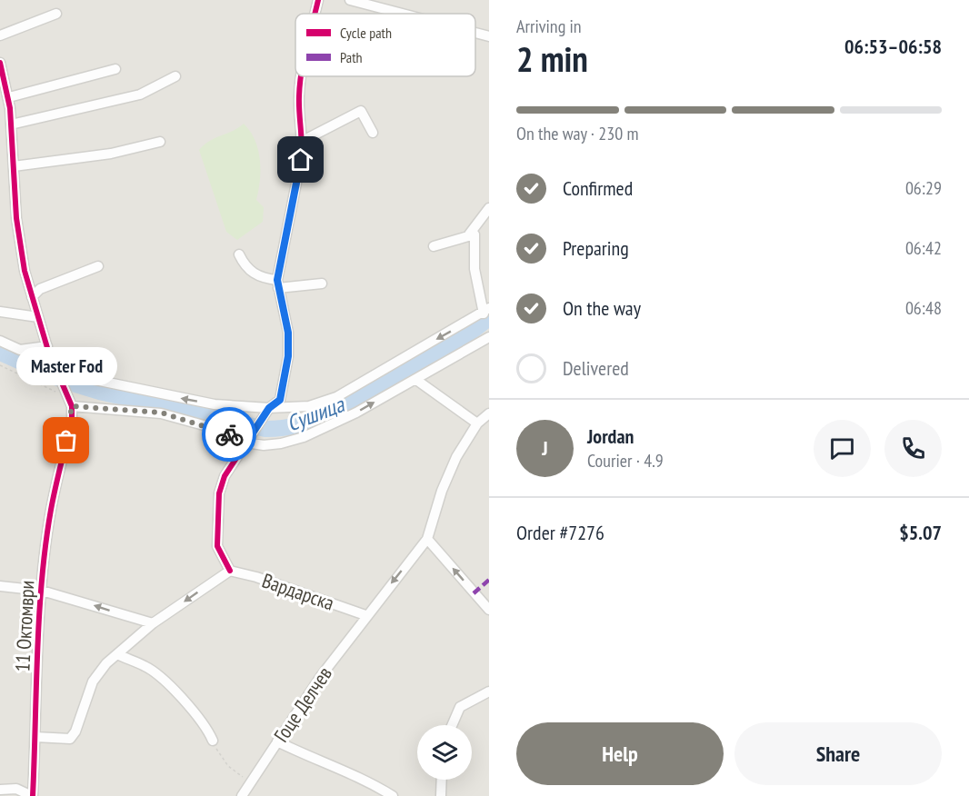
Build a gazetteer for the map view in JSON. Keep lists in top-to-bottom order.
{
  "streets": {
    "street": ["Вардарска", "11 Октомври", "Гоце Делчев"]
  },
  "crossings": [
    ["Вардарска", "Гоце Делчев"]
  ],
  "water": ["Сушица"],
  "places": ["Master Fod"],
  "legend": ["Cycle path", "Path"],
  "page": {
    "heading": ["2 min", "Arriving in", "06:53–06:58"],
    "panel": [
      "Jordan",
      "Courier · 4.9",
      "Order #7276",
      "$5.07"
    ],
    "bar": "On the way · 230 m",
    "list": [
      ["Confirmed", "06:29"],
      ["Preparing", "06:42"],
      ["On the way", "06:48"],
      "Delivered"
    ],
    "bubble": "Master Fod",
    "round": "J",
    "buttons": ["Help", "Share"]
  }
}
